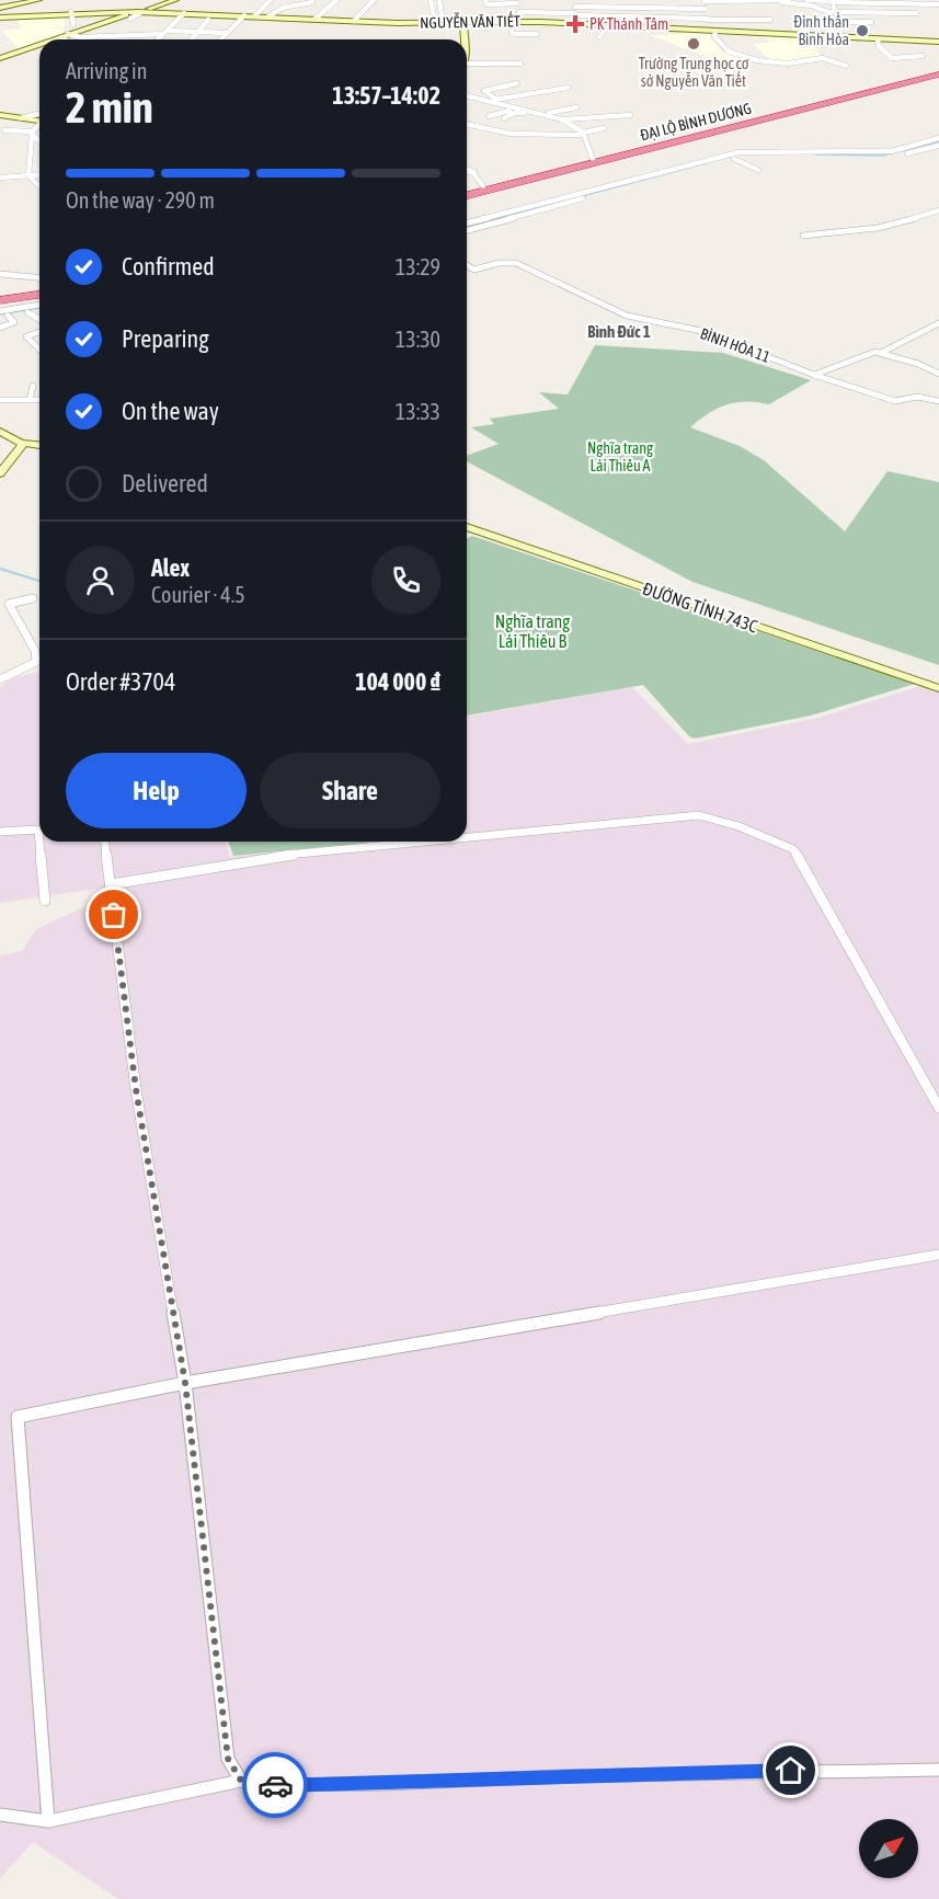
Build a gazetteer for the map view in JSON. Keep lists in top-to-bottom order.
{
  "streets": {
    "highway": ["ĐẠI LỘ BÌNH DƯƠNG"],
    "street": ["NGUYỄN VĂN TIẾT", "BÌNH HÒA 11", "ĐƯỜNG TỈNH 743C"]
  },
  "districts": ["Bình Đức 1"],
  "parks": ["Nghĩa trang Lái Thiêu A", "Nghĩa trang Lái Thiêu B"],
  "places": {
    "health": ["PK Thánh Tâm"],
    "other": ["Đình thần Bình Hòa", "Trường Trung học cơ sở Nguyễn Văn Tiết"]
  },
  "north": "top right",
  "page": {
    "heading": ["2 min", "Arriving in", "13:57–14:02"],
    "panel": [
      "Alex",
      "Courier · 4.5",
      "Order #3704",
      "104 000 ₫"
    ],
    "bar": "On the way · 290 m",
    "list": [
      ["Confirmed", "13:29"],
      ["Preparing", "13:30"],
      ["On the way", "13:33"],
      "Delivered"
    ],
    "buttons": ["Help", "Share"]
  }
}
